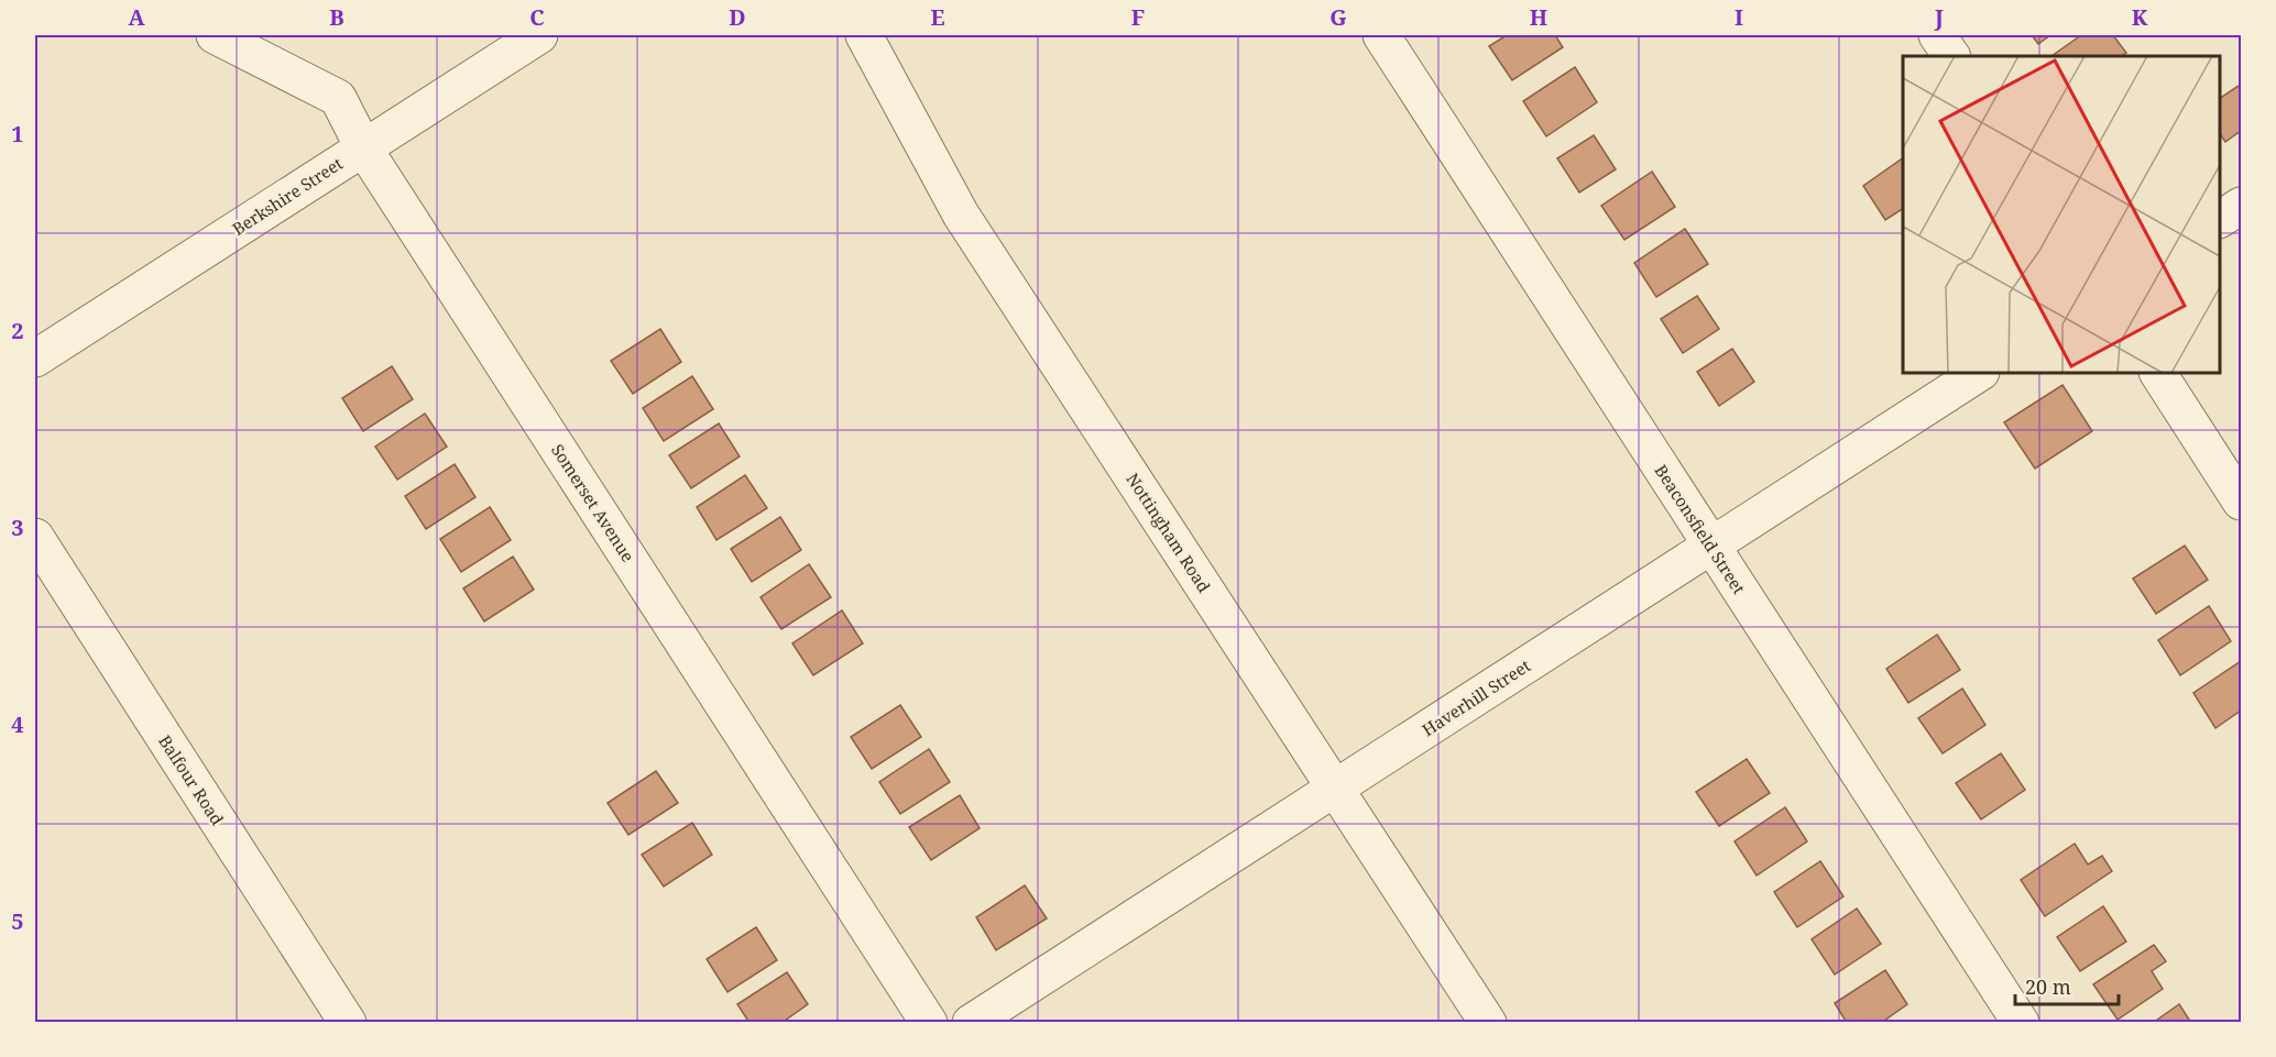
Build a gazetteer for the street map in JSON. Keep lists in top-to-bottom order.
{
  "streets": {
    "street": [
      "Berkshire Street",
      "Somerset Avenue",
      "Beaconsfield Street",
      "Nottingham Road",
      "Haverhill Street",
      "Balfour Road"
    ]
  },
  "crossings": [
    ["Berkshire Street", "Somerset Avenue"],
    ["Beaconsfield Street", "Haverhill Street"],
    ["Nottingham Road", "Haverhill Street"]
  ],
  "scale_bar": "20 m",
  "grid": {
    "columns": [
      "A",
      "B",
      "C",
      "D",
      "E",
      "F",
      "G",
      "H",
      "I",
      "J",
      "K"
    ],
    "rows": [
      "1",
      "2",
      "3",
      "4",
      "5"
    ]
  }
}
